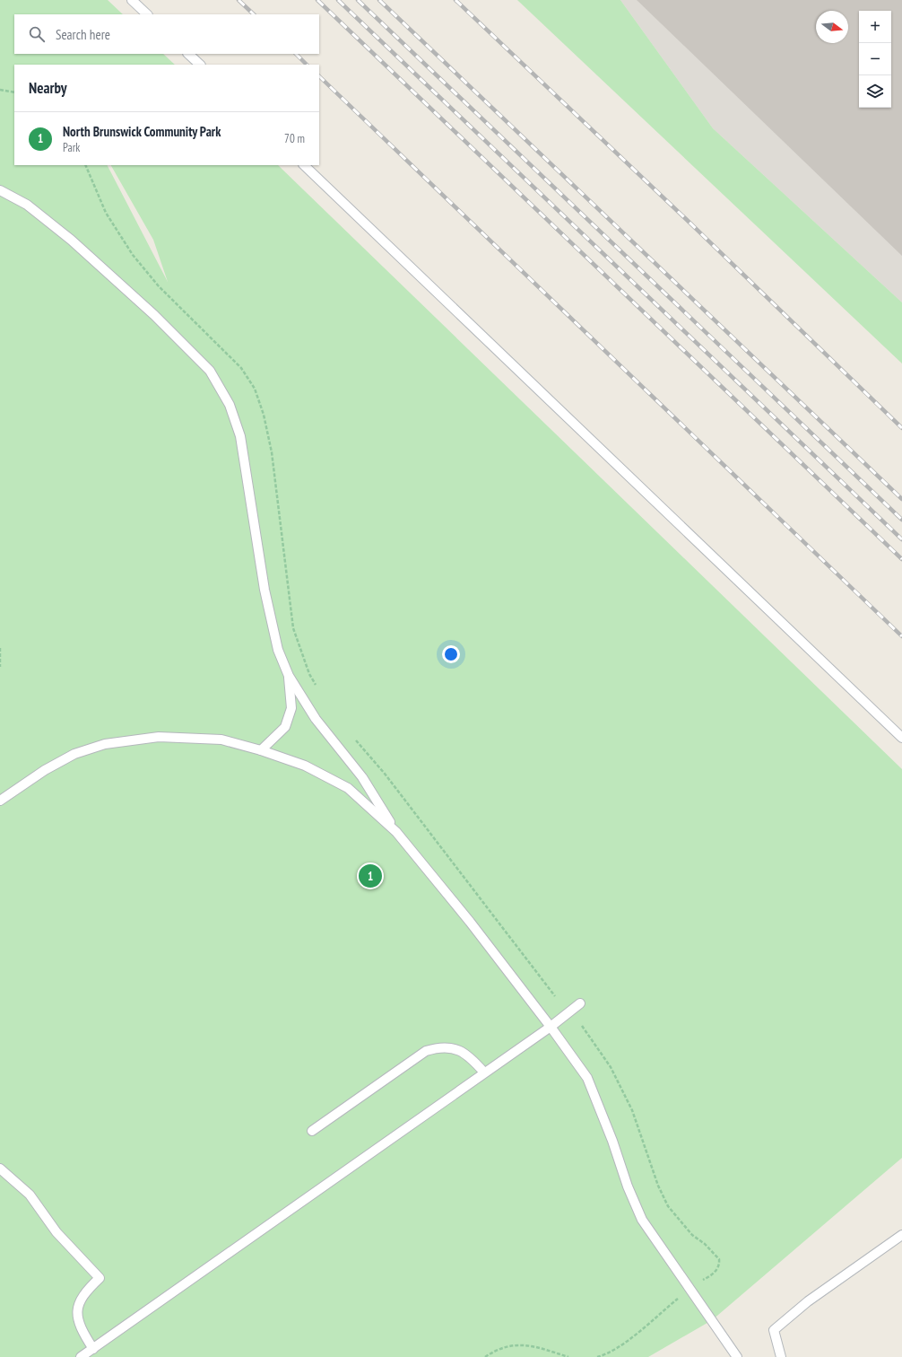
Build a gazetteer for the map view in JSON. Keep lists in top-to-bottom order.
{
  "north": "right",
  "page": {
    "map_buttons": ["+", "−"],
    "search": "Search here",
    "heading": "Nearby",
    "list": [
      {
        "mark": "1",
        "name": "North Brunswick Community Park",
        "note": "Park",
        "value": "70 m"
      }
    ],
    "pins": "1"
  }
}
